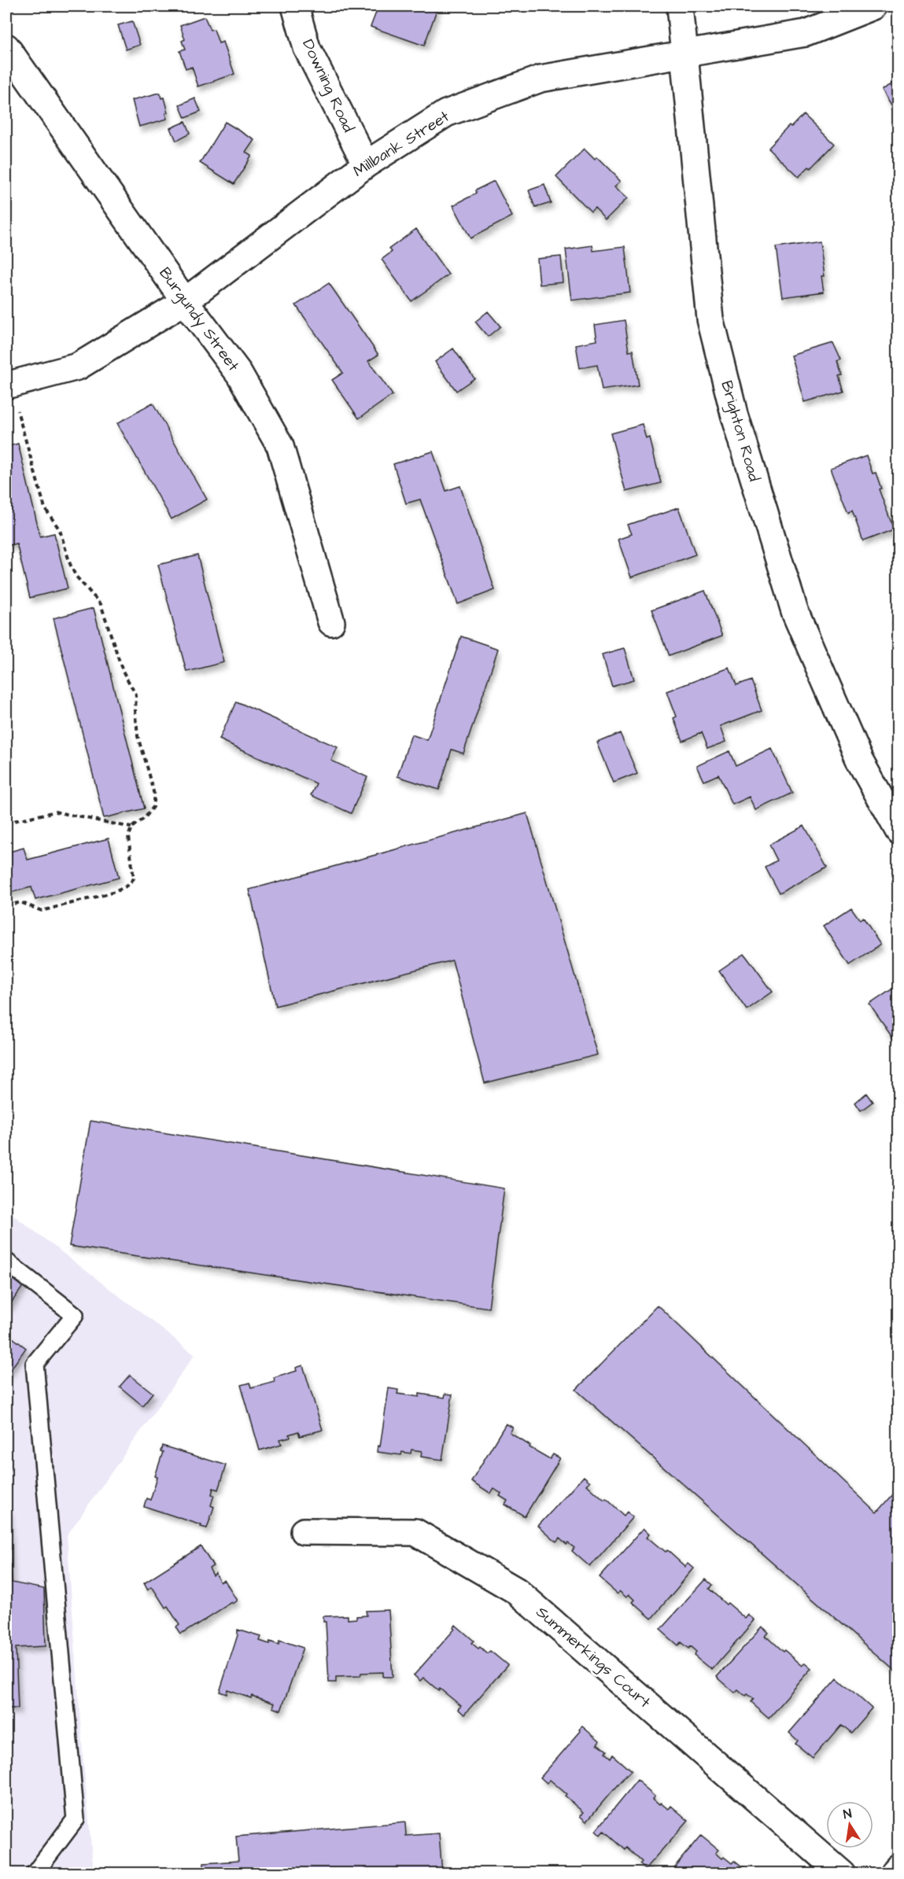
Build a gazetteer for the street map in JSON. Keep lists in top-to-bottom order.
{
  "streets": {
    "street": [
      "Downing Road",
      "Millbank Street",
      "Burgundy Street",
      "Brighton Road",
      "Summerkings Court"
    ]
  },
  "crossings": [
    ["Downing Road", "Millbank Street"],
    ["Millbank Street", "Burgundy Street"],
    ["Millbank Street", "Brighton Road"]
  ],
  "north": "top"
}
